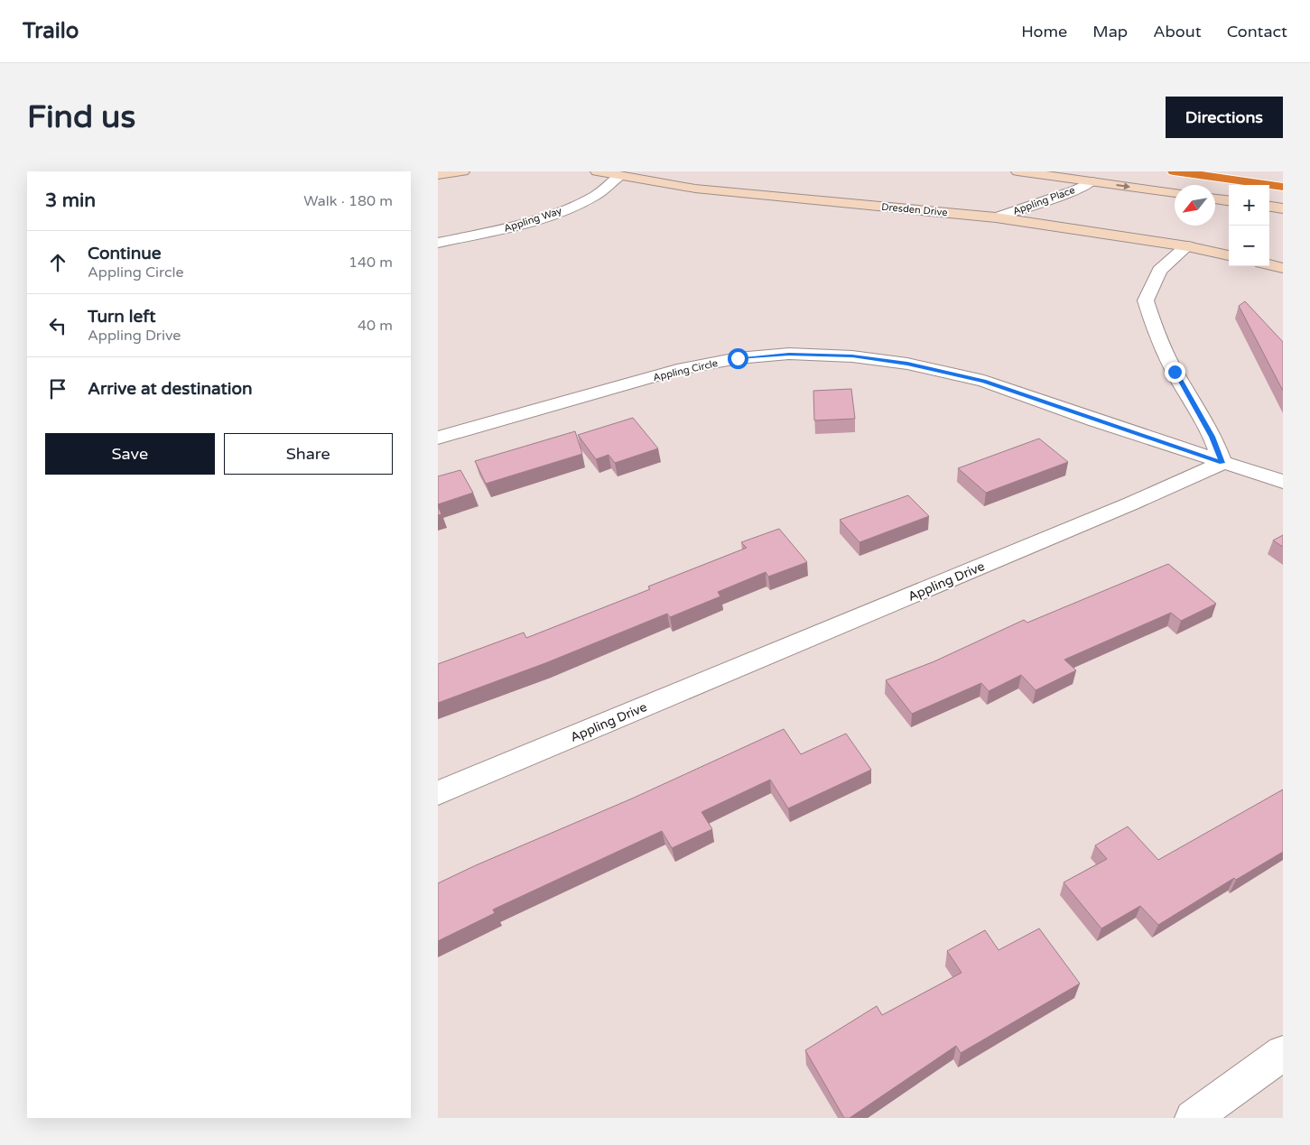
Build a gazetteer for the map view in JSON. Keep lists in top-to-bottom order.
{
  "streets": {
    "street": [
      "Appling Place",
      "Dresden Drive",
      "Appling Way",
      "Appling Circle",
      "Appling Drive"
    ]
  },
  "crossings": [
    ["Appling Place", "Dresden Drive"],
    ["Dresden Drive", "Appling Way"],
    ["Appling Circle", "Appling Drive"]
  ],
  "north": "bottom left",
  "page": {
    "header": "Trailo",
    "nav": [
      "Home",
      "Map",
      "About",
      "Contact"
    ],
    "buttons": [
      "Directions",
      ["Save", "Share"]
    ],
    "title": "Find us",
    "heading": ["3 min", "Walk · 180 m"],
    "map_buttons": ["+", "−"],
    "list": [
      ["Continue", "Appling Circle", "140 m"],
      ["Turn left", "Appling Drive", "40 m"],
      "Arrive at destination"
    ]
  }
}
